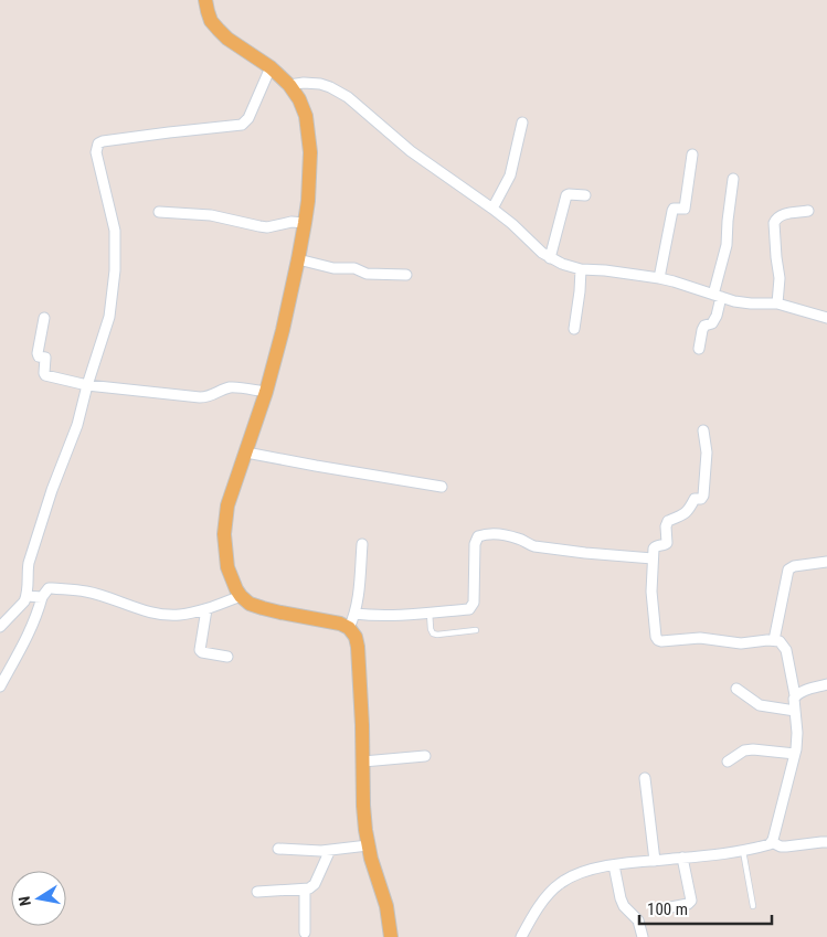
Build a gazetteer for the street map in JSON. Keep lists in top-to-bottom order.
{
  "scale_bar": "100 m",
  "north": "left"
}
